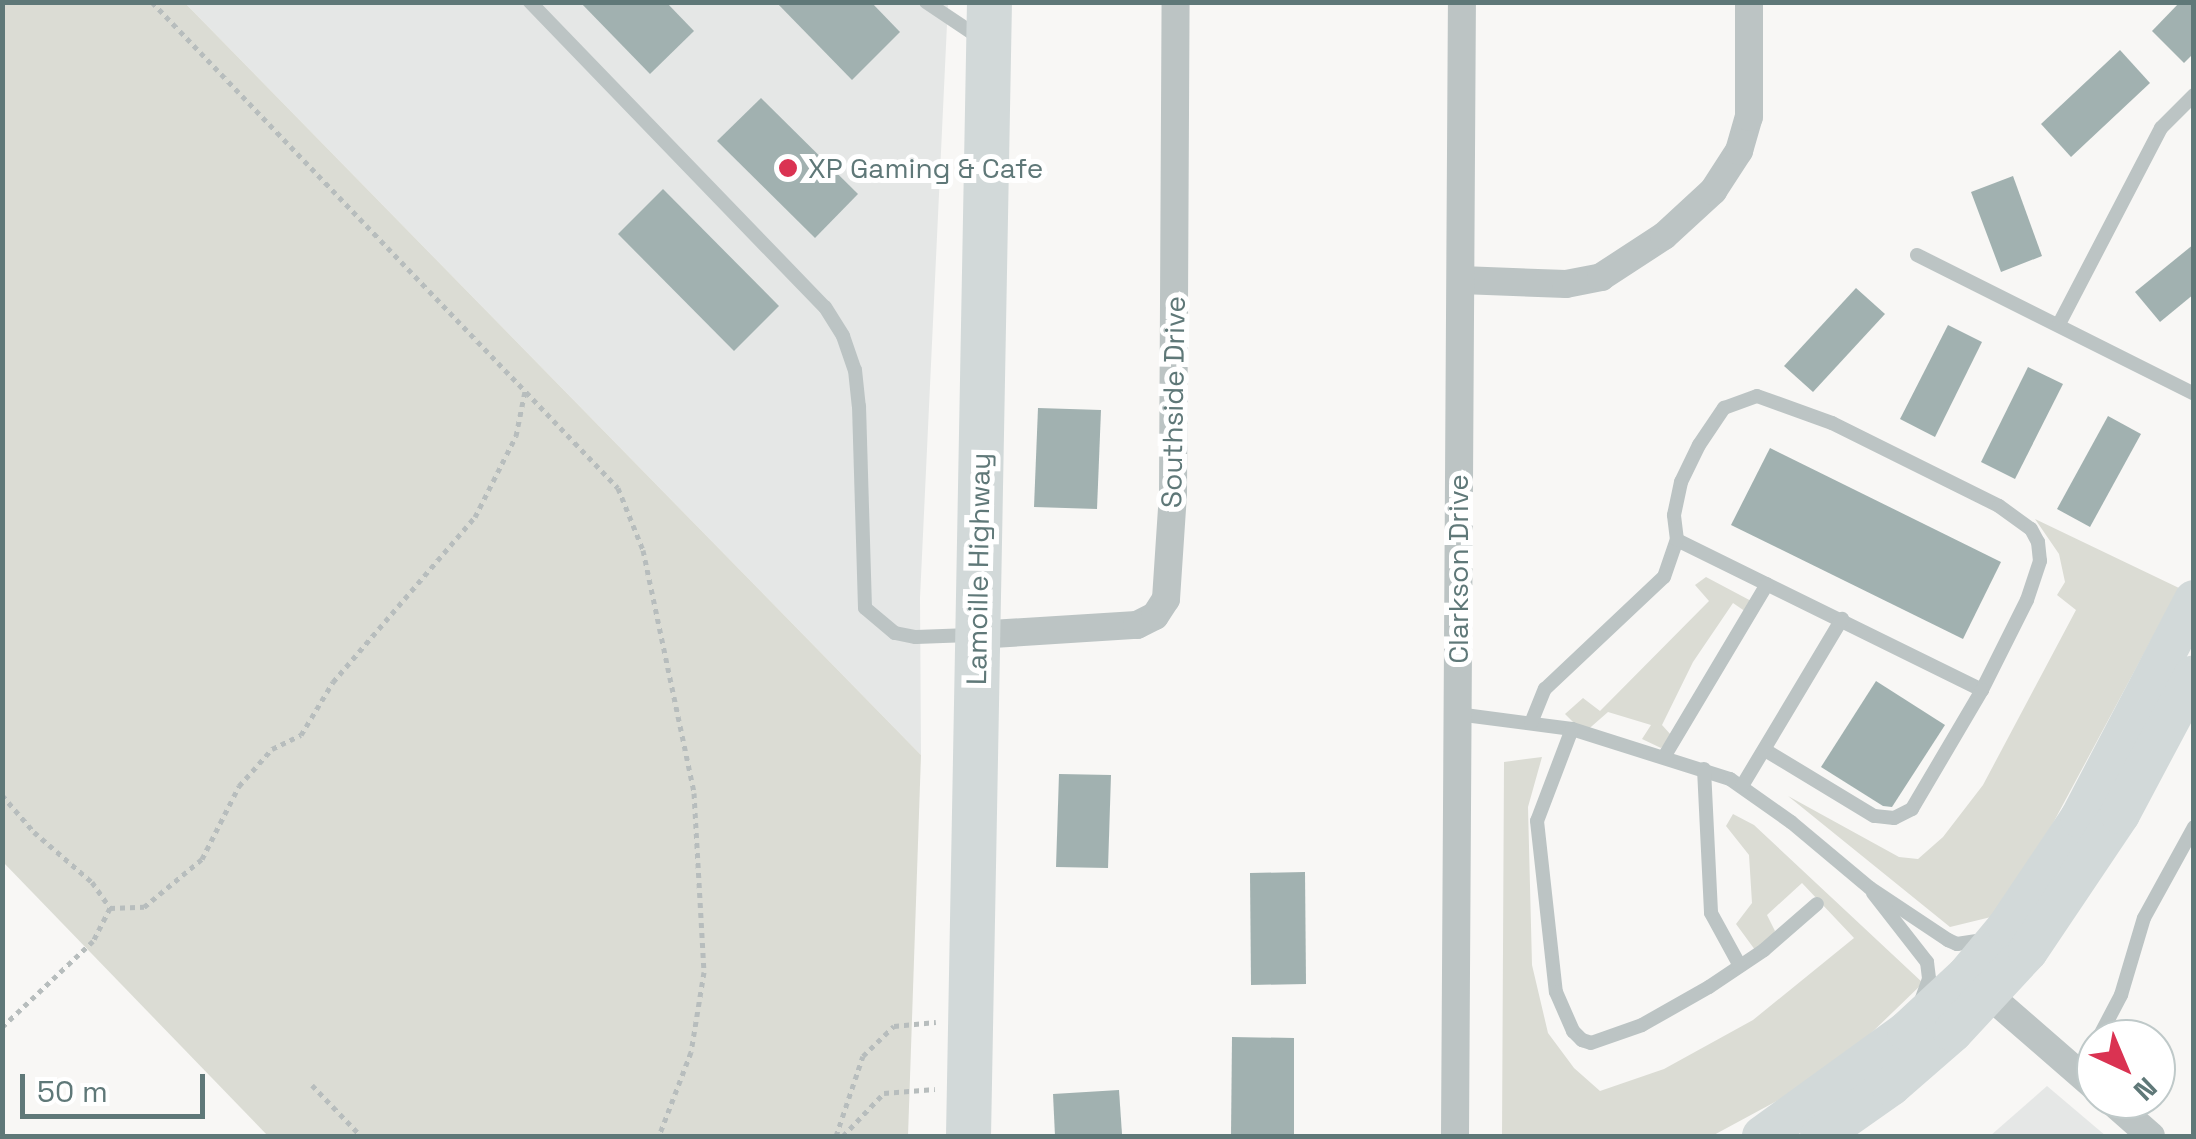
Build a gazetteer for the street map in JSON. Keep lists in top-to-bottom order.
{
  "streets": {
    "main road": ["Lamoille Highway"],
    "street": ["Southside Drive", "Clarkson Drive"]
  },
  "crossings": [
    ["Southside Drive", "Lamoille Highway"]
  ],
  "places": ["XP Gaming & Cafe"],
  "scale_bar": "50 m",
  "north": "bottom right"
}
